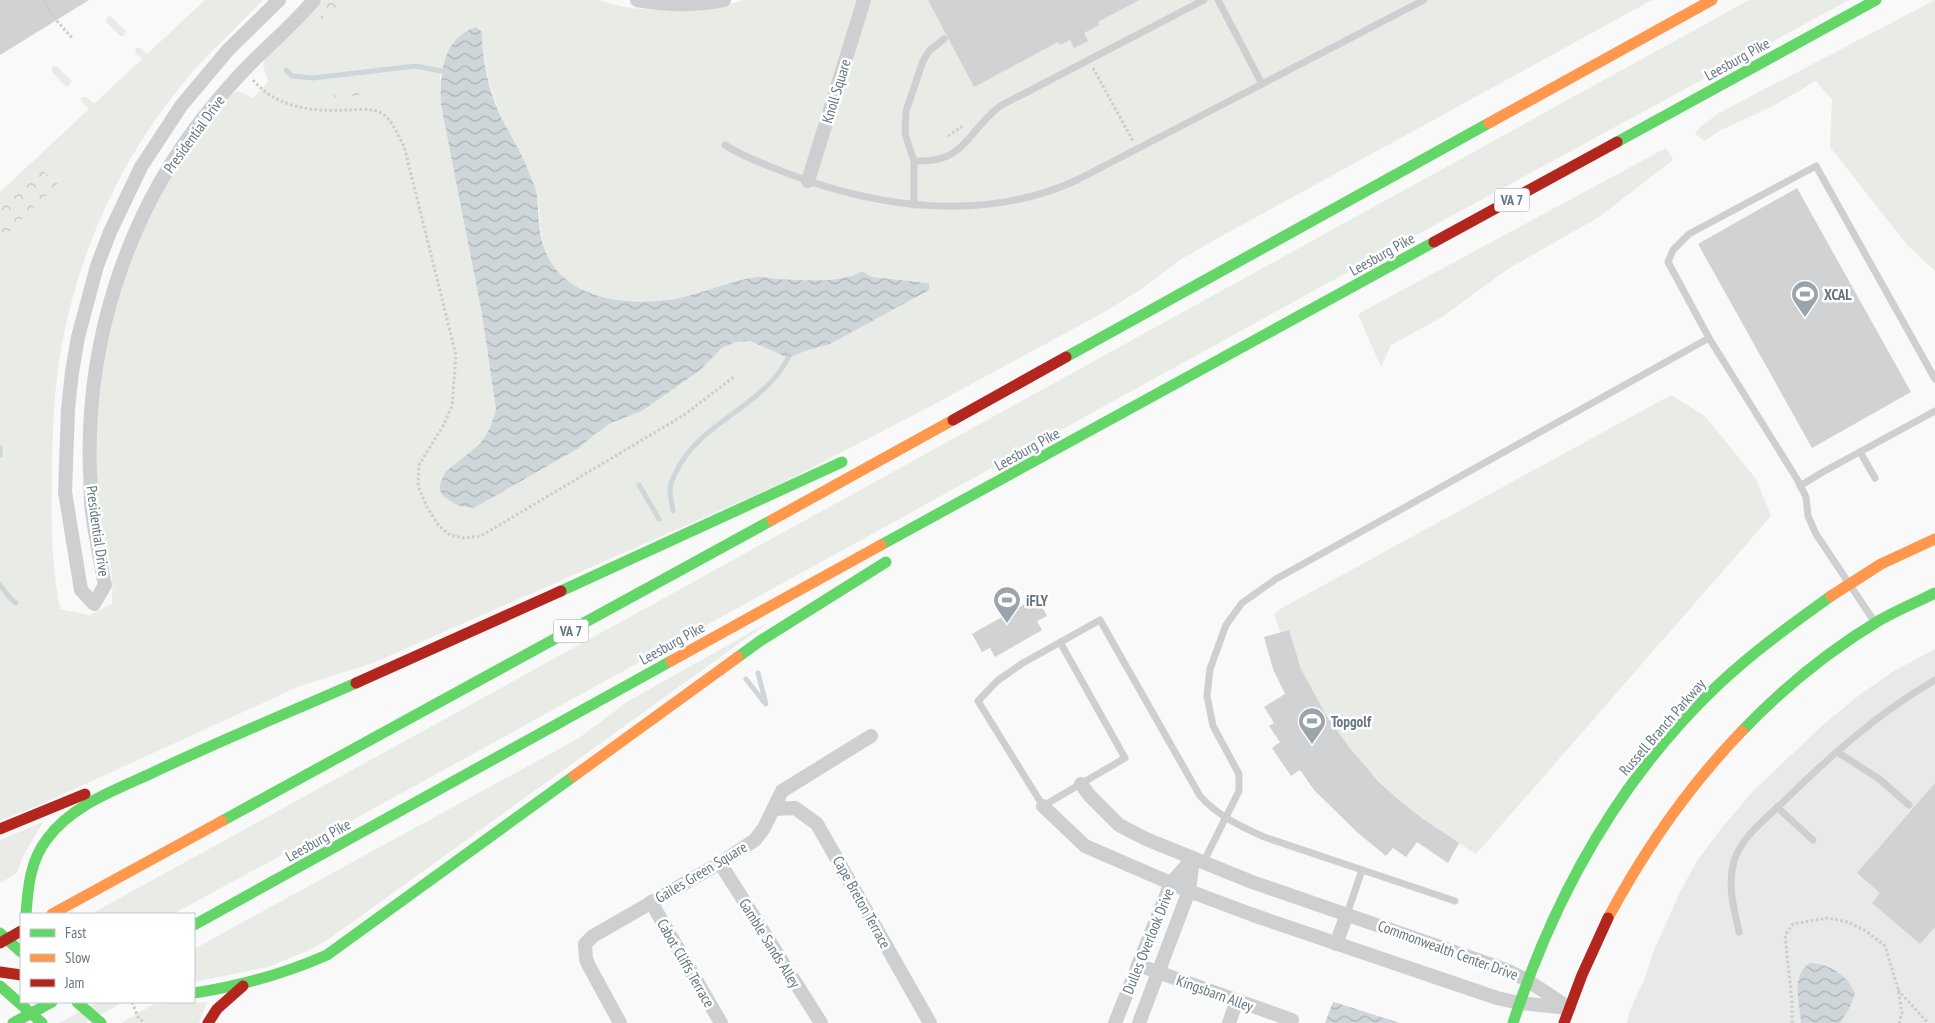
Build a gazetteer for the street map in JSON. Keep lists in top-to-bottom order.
{
  "streets": {
    "main road": ["Leesburg Pike", "VA 7", "Russell Branch Parkway"],
    "street": [
      "Knoll Square",
      "Presidential Drive",
      "Gailes Green Square",
      "Cape Breton Terrace",
      "Dulles Overlook Drive",
      "Gamble Sands Alley",
      "Commonwealth Center Drive",
      "Cabot Cliffs Terrace",
      "Kingsbarn Alley"
    ]
  },
  "crossings": [
    ["Russell Branch Parkway", "Commonwealth Center Drive"],
    ["Gailes Green Square", "Cape Breton Terrace"],
    ["Gailes Green Square", "Gamble Sands Alley"],
    ["Gailes Green Square", "Cabot Cliffs Terrace"],
    ["Dulles Overlook Drive", "Commonwealth Center Drive"],
    ["Dulles Overlook Drive", "Kingsbarn Alley"]
  ],
  "places": {
    "sports": ["XCAL", "iFLY", "Topgolf"]
  },
  "legend": ["Fast", "Slow", "Jam"]
}
